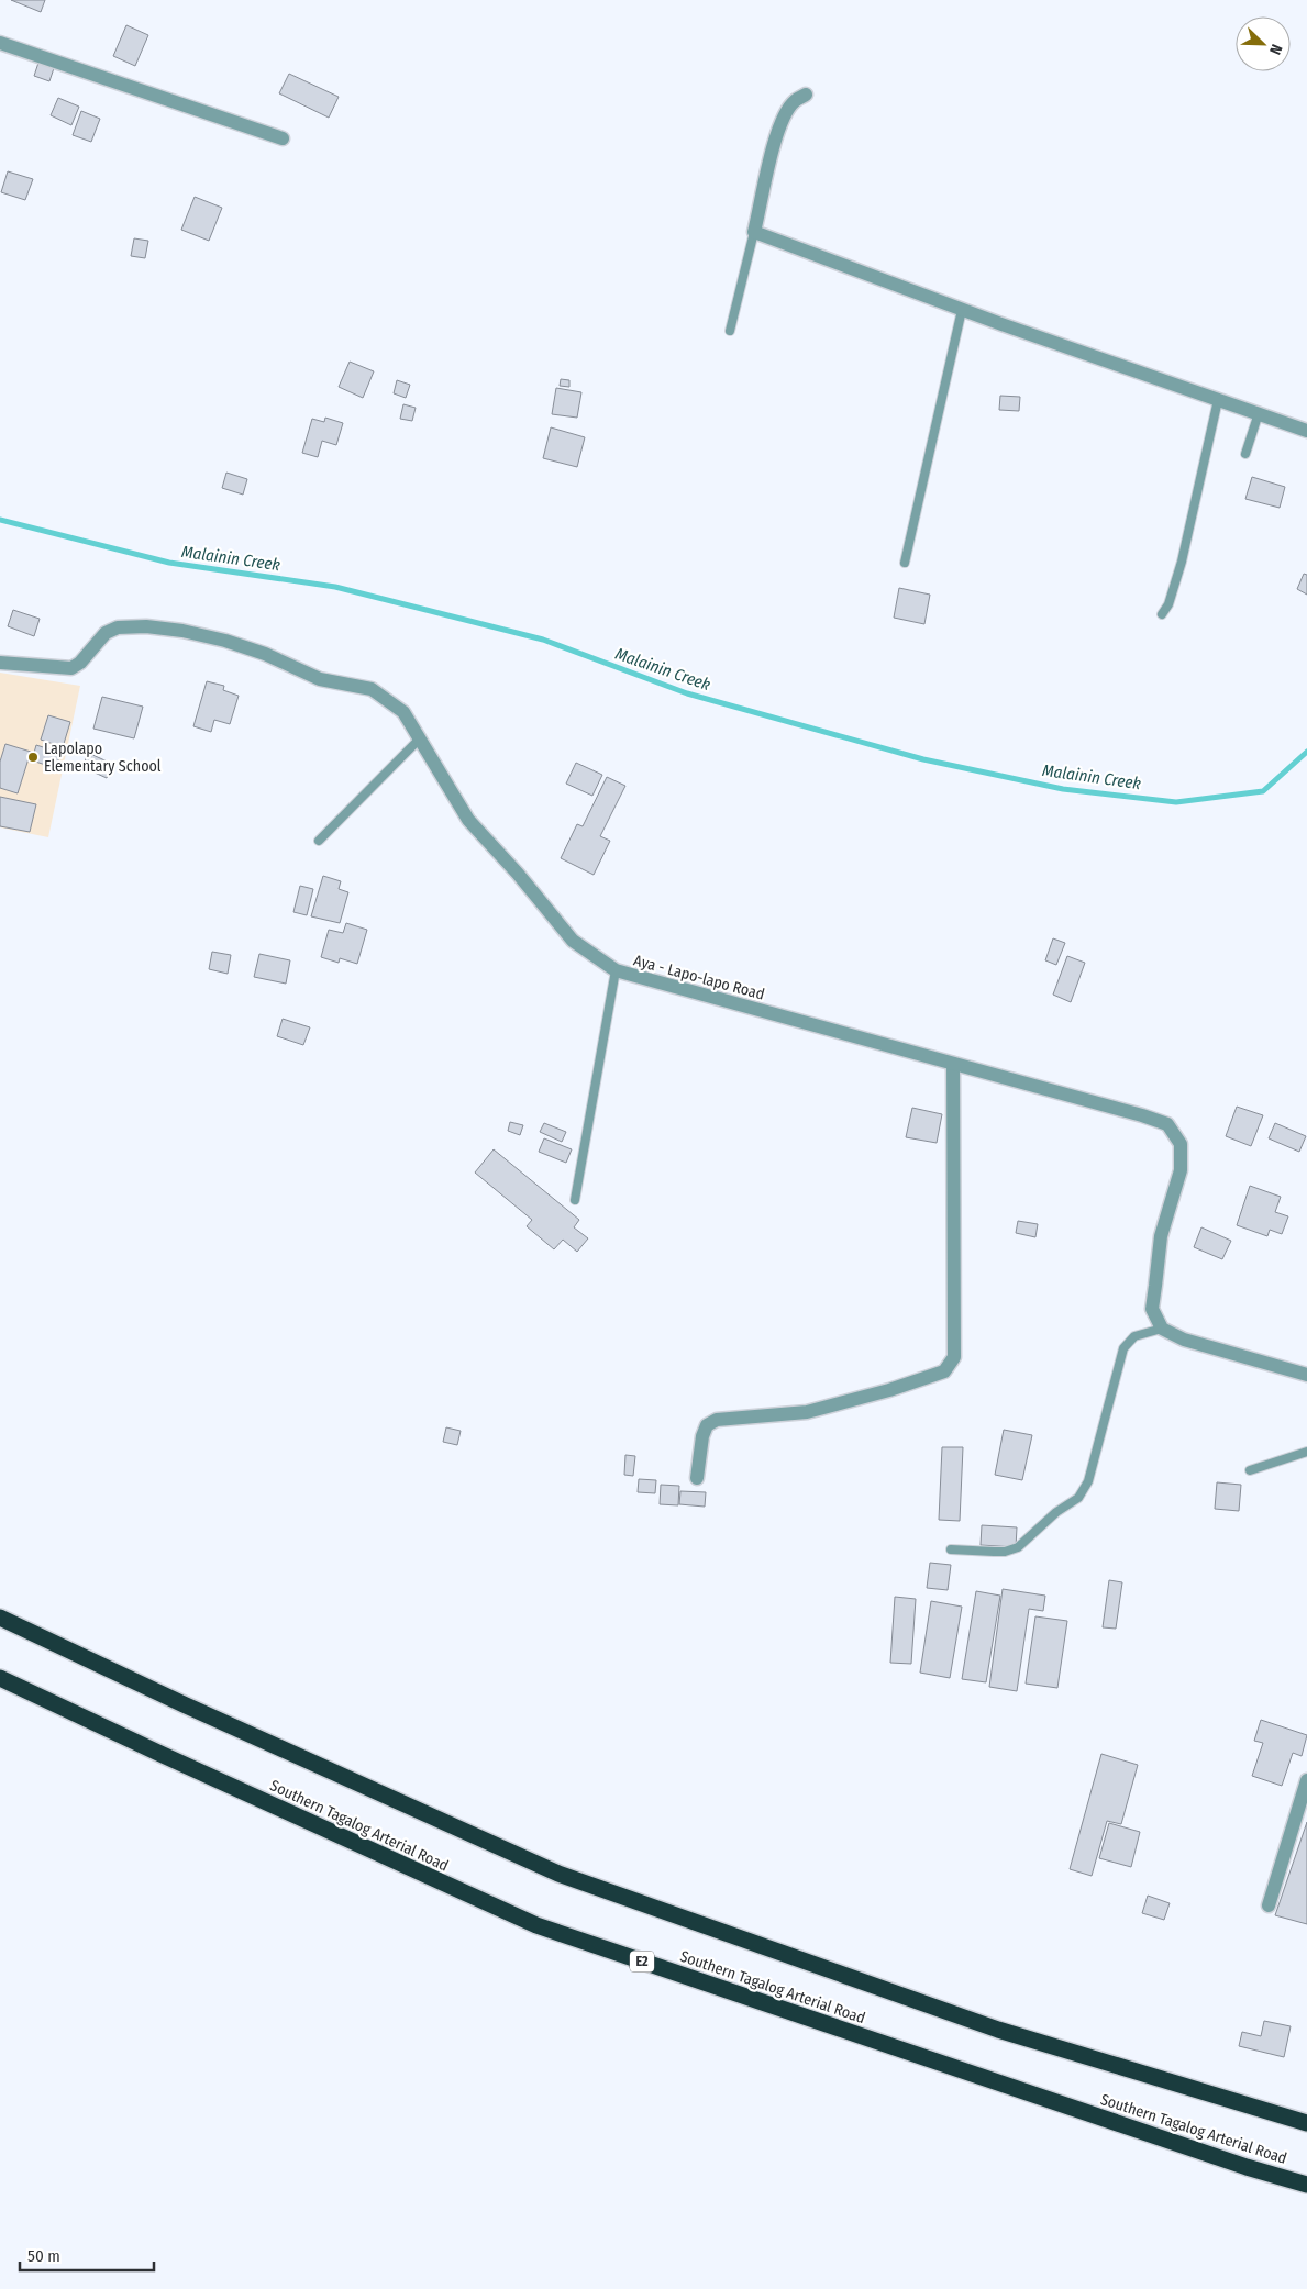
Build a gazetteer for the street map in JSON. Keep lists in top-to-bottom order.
{
  "streets": {
    "highway": ["Southern Tagalog Arterial Road", "E2"],
    "street": ["Aya - Lapo-lapo Road"]
  },
  "water": ["Malainin Creek"],
  "places": ["Lapolapo Elementary School"],
  "scale_bar": "50 m",
  "north": "bottom right"
}
